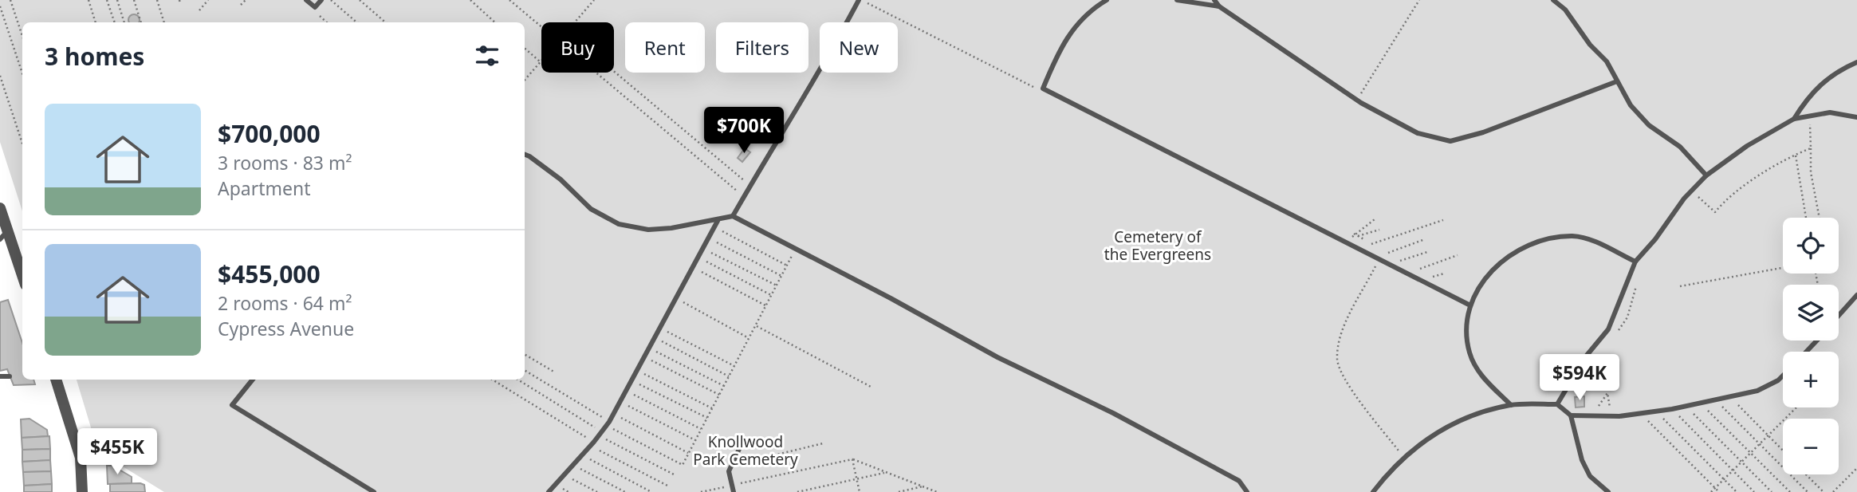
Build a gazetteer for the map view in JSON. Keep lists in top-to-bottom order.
{
  "parks": ["Cemetery of the Evergreens", "Knollwood Park Cemetery"],
  "page": {
    "chip": [
      "Buy",
      "Rent",
      "Filters",
      "New"
    ],
    "heading": "3 homes",
    "list": [
      {
        "name": "$700,000",
        "note": "3 rooms · 83 m² · Apartment"
      },
      {
        "name": "$455,000",
        "note": "2 rooms · 64 m² · Cypress Avenue"
      }
    ],
    "price": ["$700K", "$594K", "$455K"],
    "map_buttons": ["+", "−"]
  }
}
